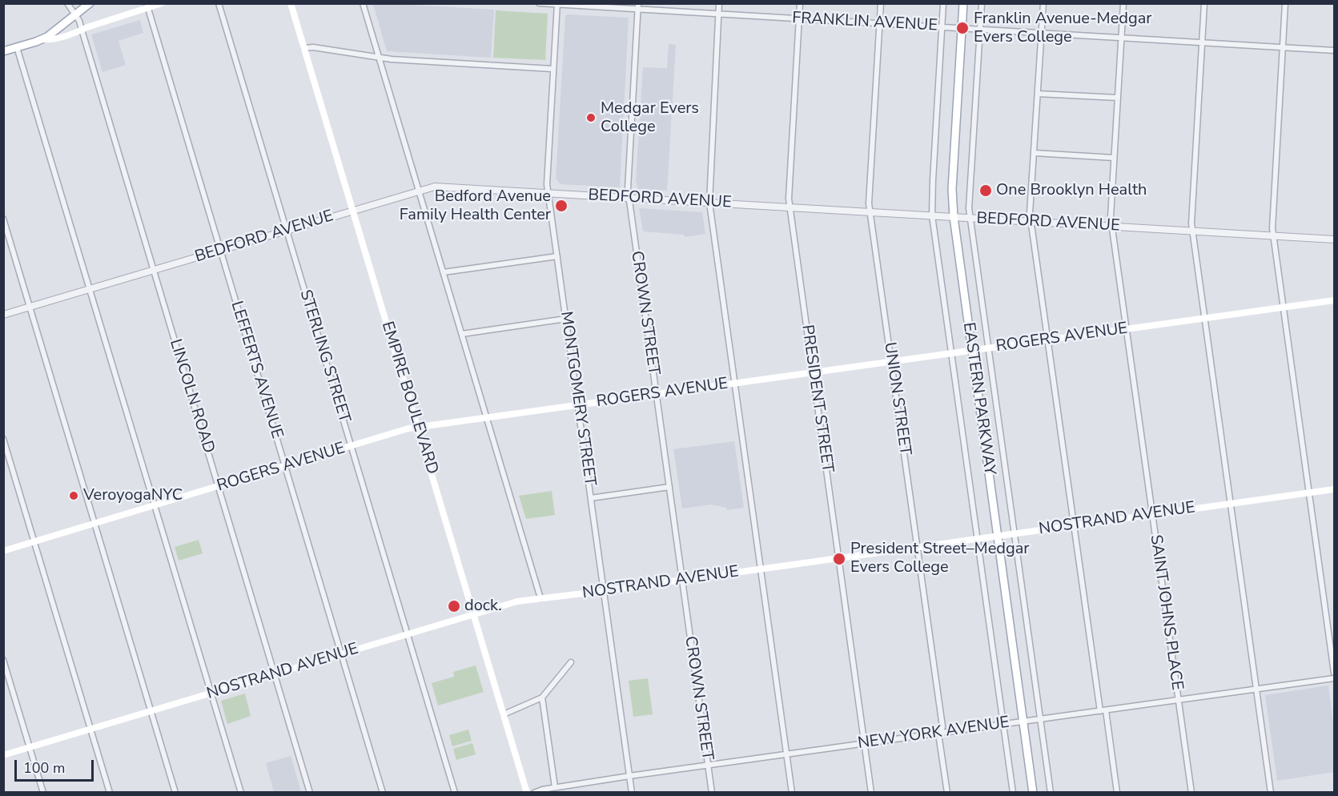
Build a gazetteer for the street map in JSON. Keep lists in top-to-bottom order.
{
  "streets": {
    "main road": [
      "ROGERS AVENUE",
      "EMPIRE BOULEVARD",
      "EASTERN PARKWAY",
      "NOSTRAND AVENUE"
    ],
    "street": [
      "FRANKLIN AVENUE",
      "BEDFORD AVENUE",
      "CROWN STREET",
      "STERLING STREET",
      "LEFFERTS AVENUE",
      "LINCOLN ROAD",
      "MONTGOMERY STREET",
      "PRESIDENT STREET",
      "UNION STREET",
      "SAINT JOHNS PLACE",
      "NEW YORK AVENUE"
    ]
  },
  "crossings": [
    ["FRANKLIN AVENUE", "CROWN STREET"],
    ["FRANKLIN AVENUE", "MONTGOMERY STREET"],
    ["FRANKLIN AVENUE", "PRESIDENT STREET"],
    ["FRANKLIN AVENUE", "UNION STREET"],
    ["FRANKLIN AVENUE", "EASTERN PARKWAY"],
    ["FRANKLIN AVENUE", "SAINT JOHNS PLACE"],
    ["BEDFORD AVENUE", "CROWN STREET"],
    ["BEDFORD AVENUE", "STERLING STREET"],
    ["BEDFORD AVENUE", "LEFFERTS AVENUE"],
    ["BEDFORD AVENUE", "LINCOLN ROAD"],
    ["BEDFORD AVENUE", "EMPIRE BOULEVARD"],
    ["BEDFORD AVENUE", "MONTGOMERY STREET"],
    ["BEDFORD AVENUE", "PRESIDENT STREET"],
    ["BEDFORD AVENUE", "UNION STREET"],
    ["BEDFORD AVENUE", "EASTERN PARKWAY"],
    ["BEDFORD AVENUE", "SAINT JOHNS PLACE"],
    ["CROWN STREET", "ROGERS AVENUE"],
    ["CROWN STREET", "NOSTRAND AVENUE"],
    ["CROWN STREET", "NEW YORK AVENUE"],
    ["ROGERS AVENUE", "STERLING STREET"],
    ["ROGERS AVENUE", "LEFFERTS AVENUE"],
    ["ROGERS AVENUE", "LINCOLN ROAD"],
    ["ROGERS AVENUE", "EMPIRE BOULEVARD"],
    ["ROGERS AVENUE", "MONTGOMERY STREET"],
    ["ROGERS AVENUE", "PRESIDENT STREET"],
    ["ROGERS AVENUE", "UNION STREET"],
    ["ROGERS AVENUE", "EASTERN PARKWAY"],
    ["ROGERS AVENUE", "SAINT JOHNS PLACE"],
    ["STERLING STREET", "NOSTRAND AVENUE"],
    ["LEFFERTS AVENUE", "NOSTRAND AVENUE"],
    ["LINCOLN ROAD", "NOSTRAND AVENUE"],
    ["EMPIRE BOULEVARD", "NOSTRAND AVENUE"],
    ["MONTGOMERY STREET", "NOSTRAND AVENUE"],
    ["MONTGOMERY STREET", "NEW YORK AVENUE"],
    ["PRESIDENT STREET", "NOSTRAND AVENUE"],
    ["PRESIDENT STREET", "NEW YORK AVENUE"],
    ["UNION STREET", "NOSTRAND AVENUE"],
    ["UNION STREET", "NEW YORK AVENUE"],
    ["EASTERN PARKWAY", "NOSTRAND AVENUE"],
    ["EASTERN PARKWAY", "NEW YORK AVENUE"],
    ["NOSTRAND AVENUE", "SAINT JOHNS PLACE"],
    ["SAINT JOHNS PLACE", "NEW YORK AVENUE"]
  ],
  "places": [
    "Franklin Avenue-Medgar Evers College",
    "Medgar Evers College",
    "One Brooklyn Health",
    "Bedford Avenue Family Health Center",
    "VeroyogaNYC",
    "President Street–Medgar Evers College",
    "dock."
  ],
  "scale_bar": "100 m"
}
